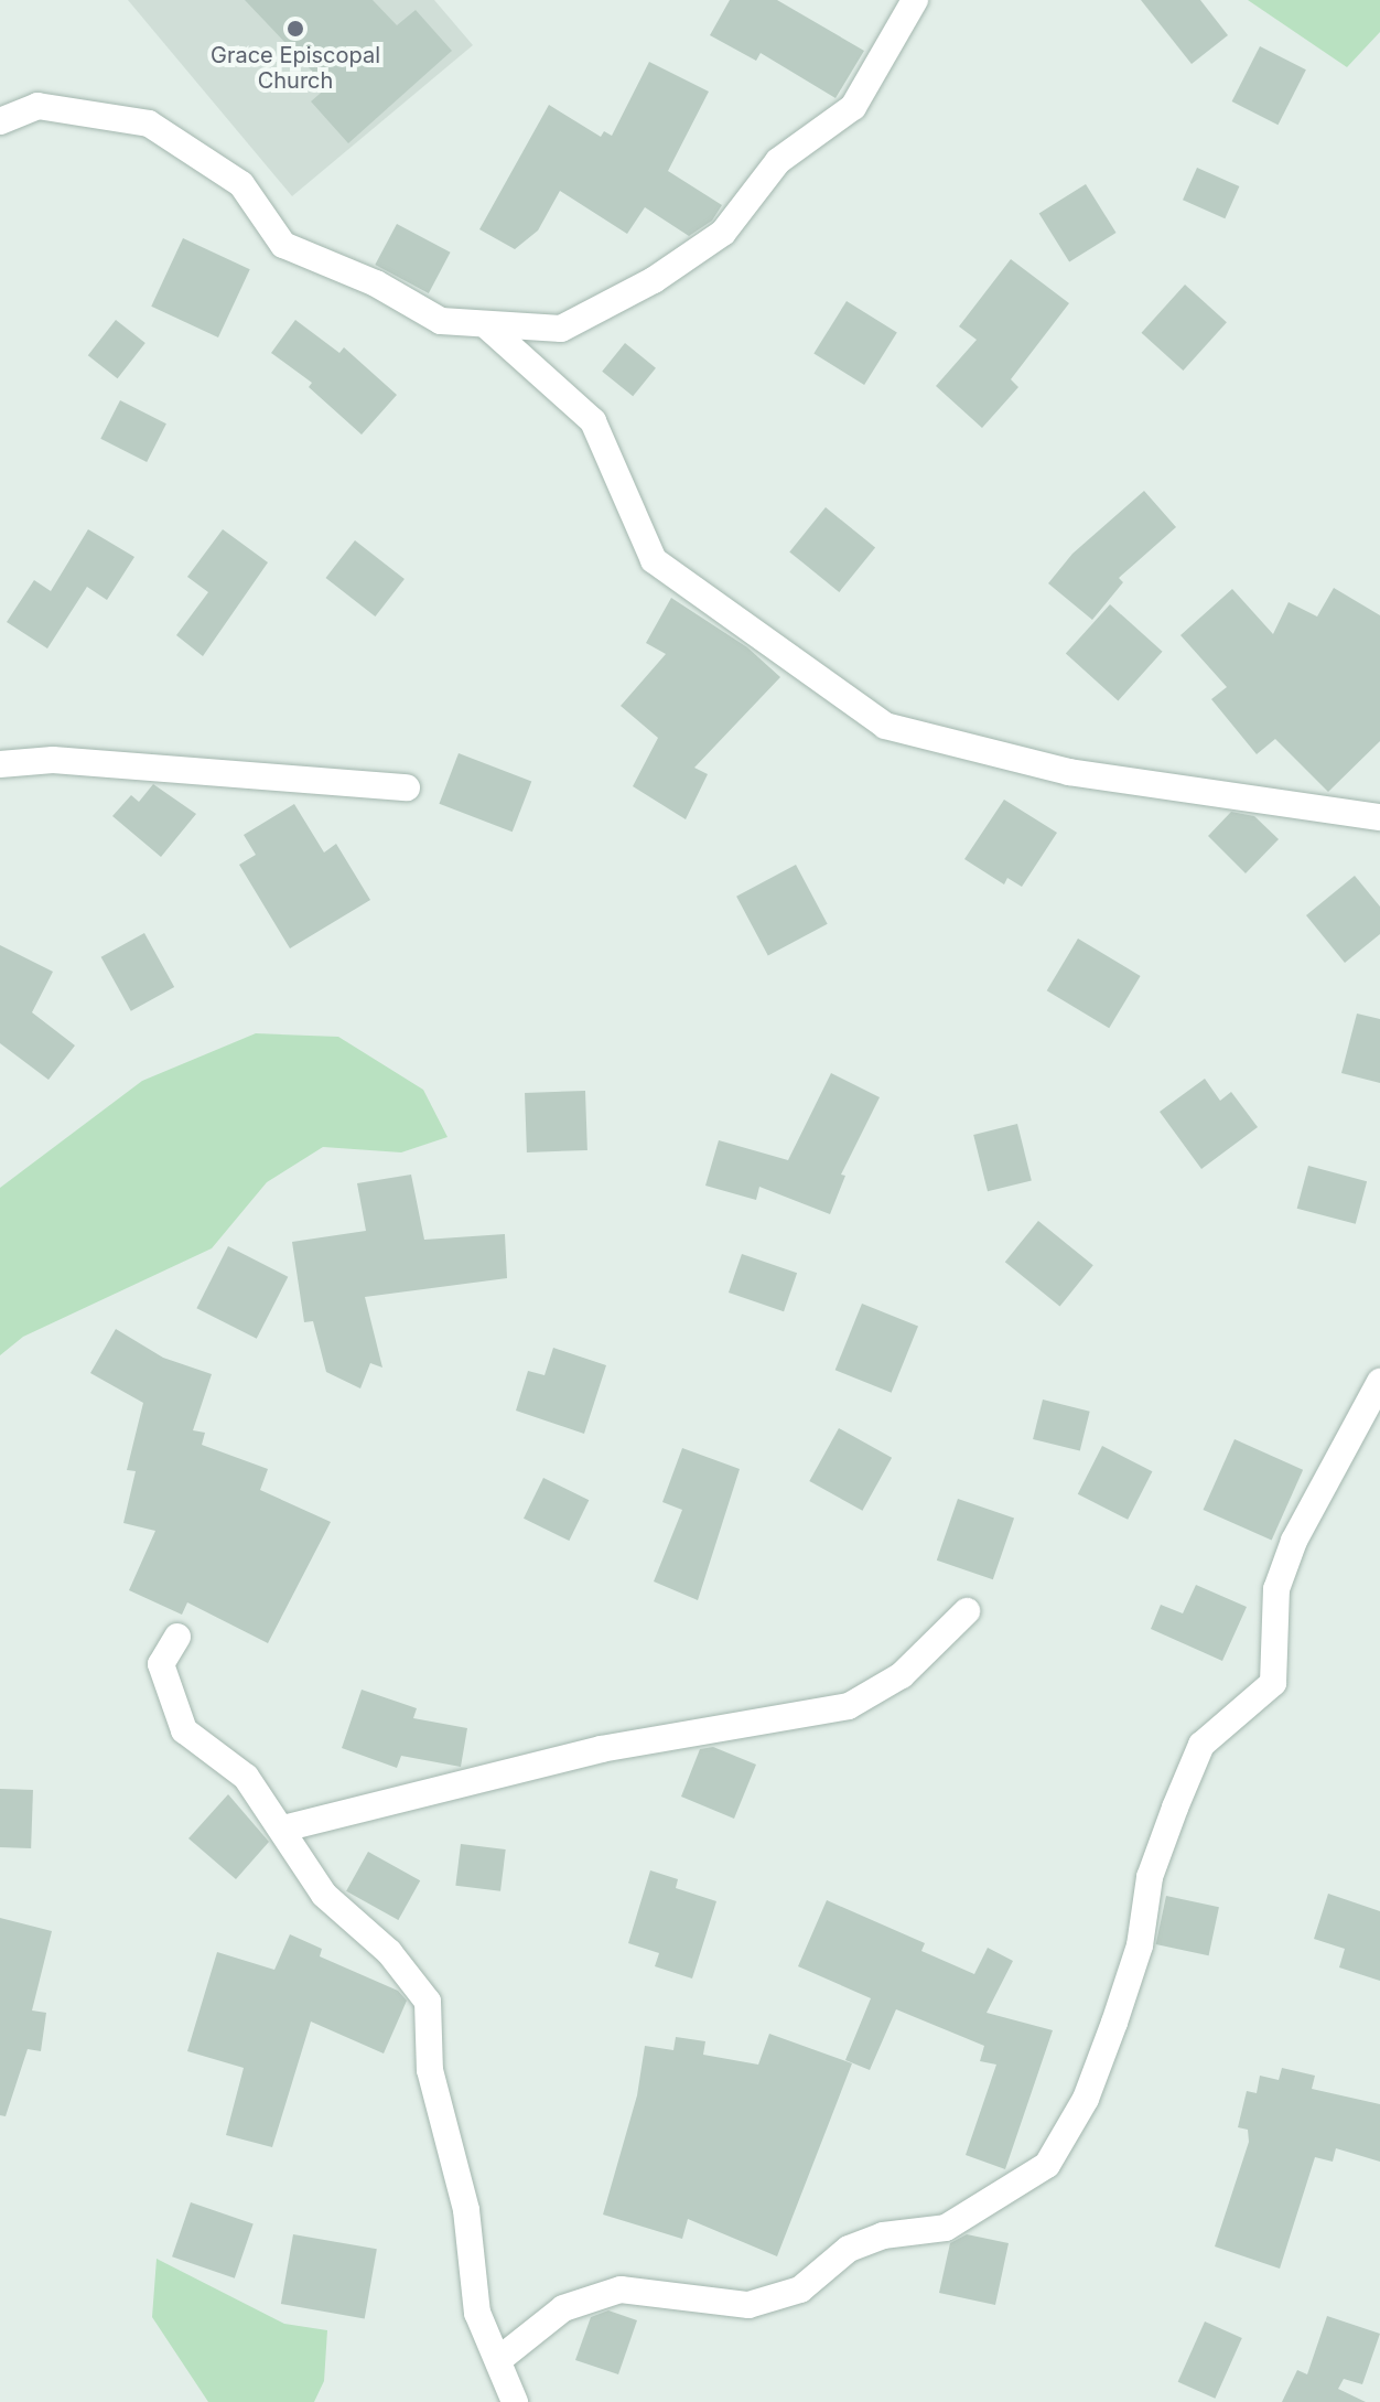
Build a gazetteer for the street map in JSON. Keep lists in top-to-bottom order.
{
  "places": ["Grace Episcopal Church"]
}
